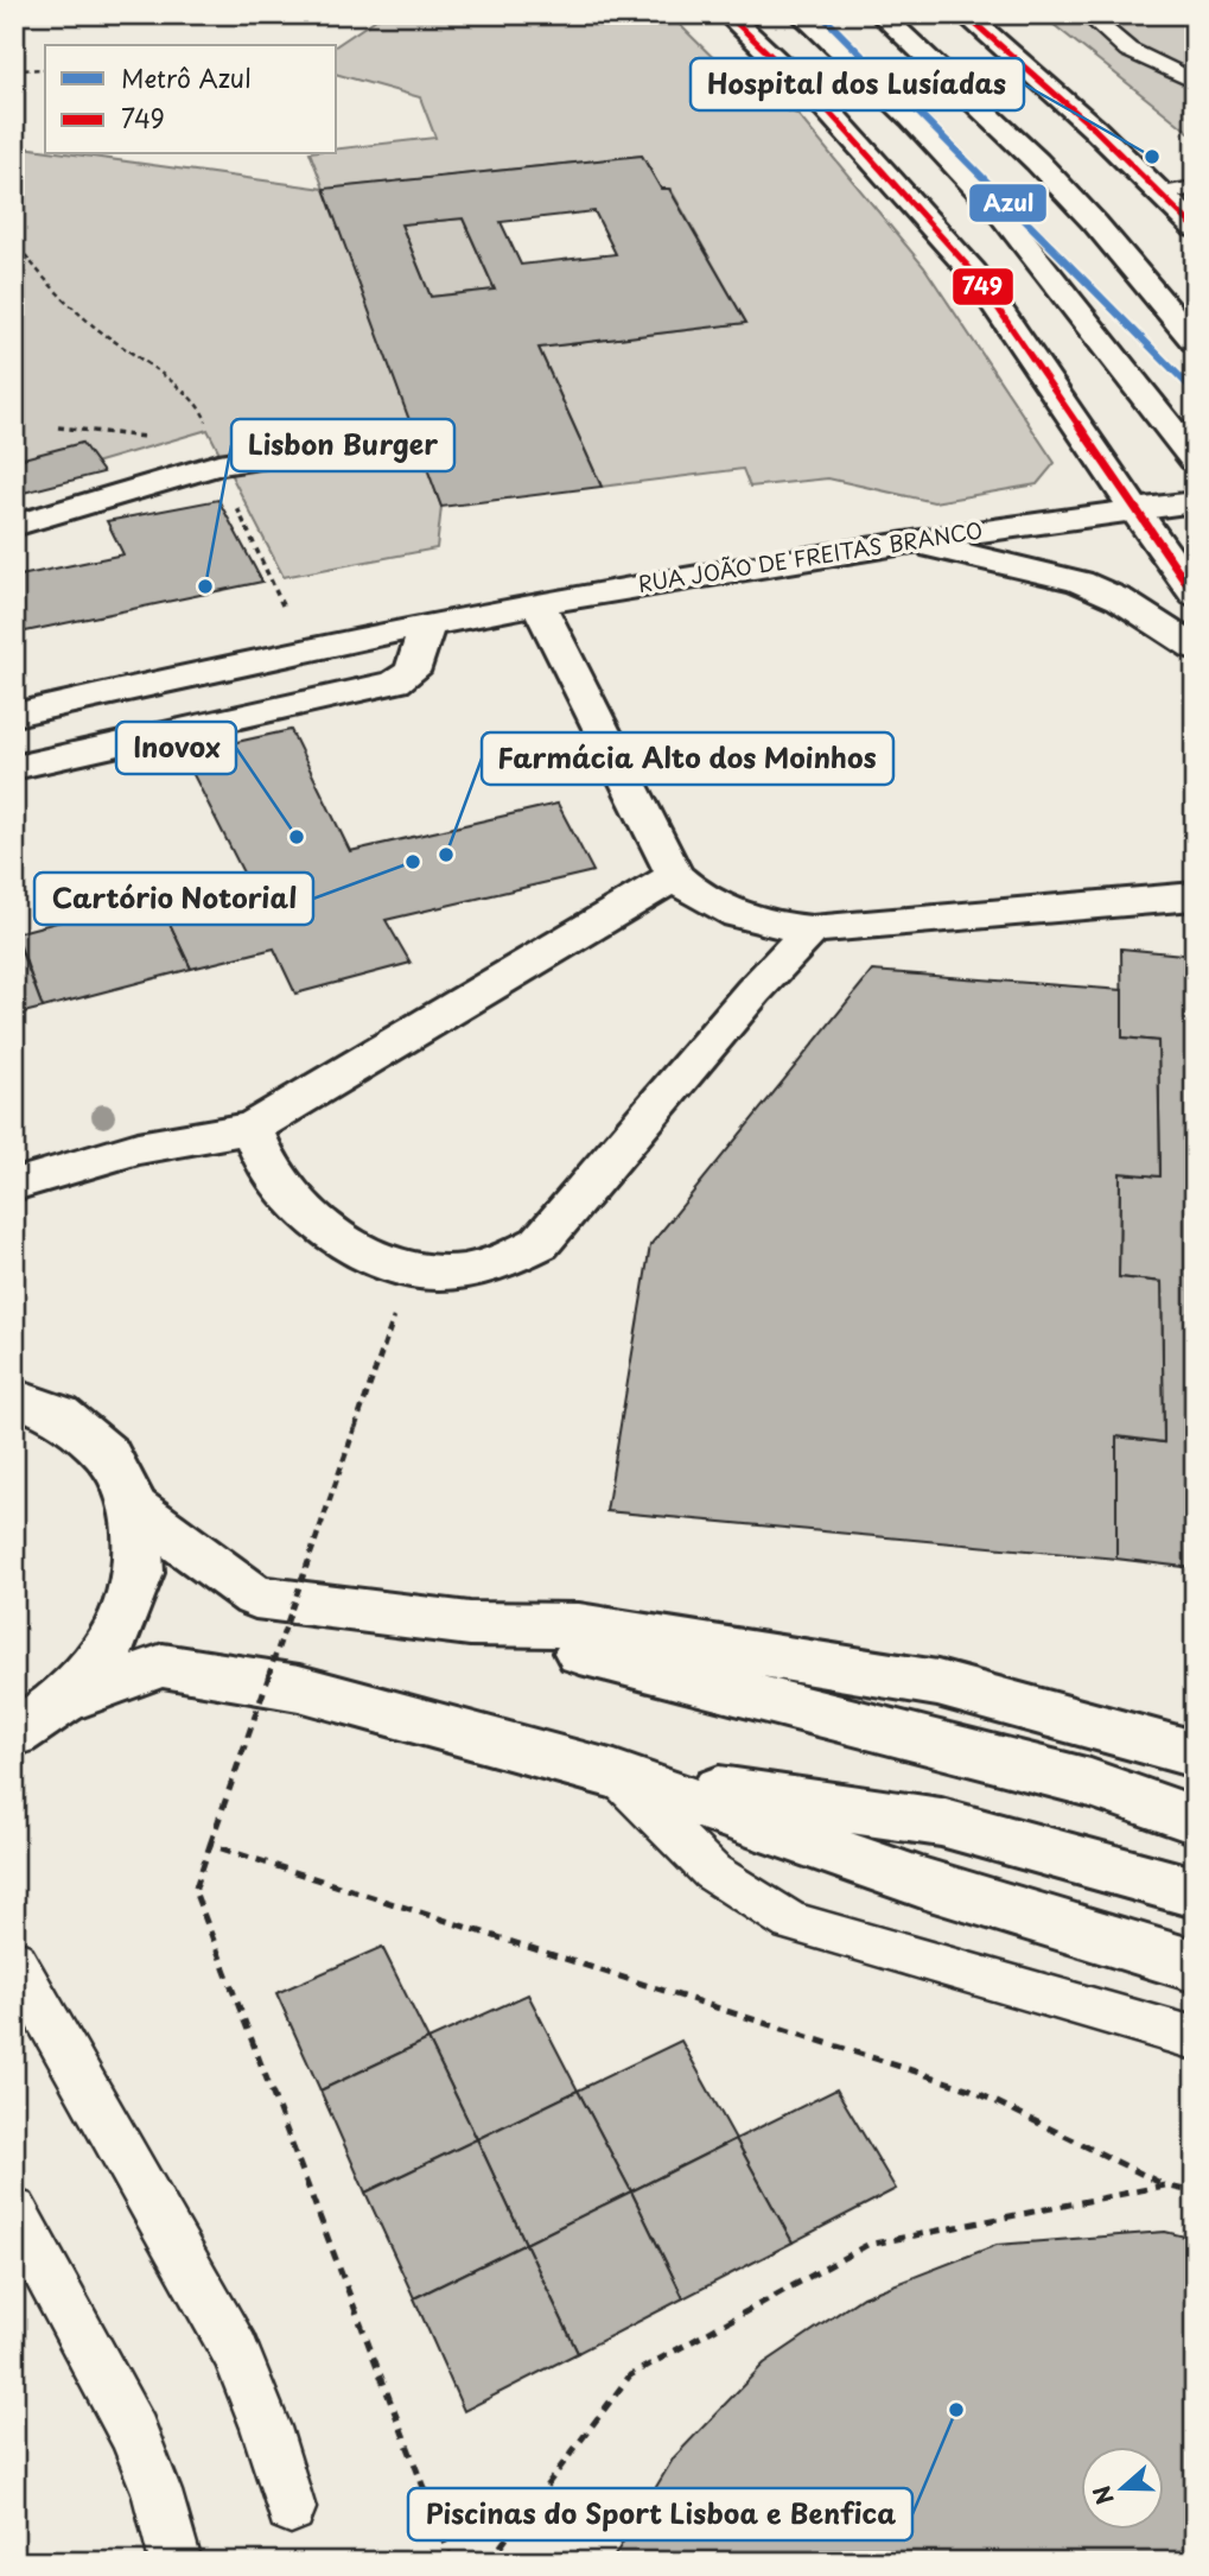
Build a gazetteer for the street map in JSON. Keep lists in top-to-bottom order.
{
  "streets": {
    "street": ["RUA JOÃO DE FREITAS BRANCO"]
  },
  "places": [
    "Hospital dos Lusíadas",
    "Lisbon Burger",
    "Inovox",
    "Farmácia Alto dos Moinhos",
    "Cartório Notorial",
    "Piscinas do Sport Lisboa e Benfica"
  ],
  "lines": ["metro line Azul", "transit line 749"],
  "legend": ["Metrô Azul", "749"],
  "north": "left"
}
